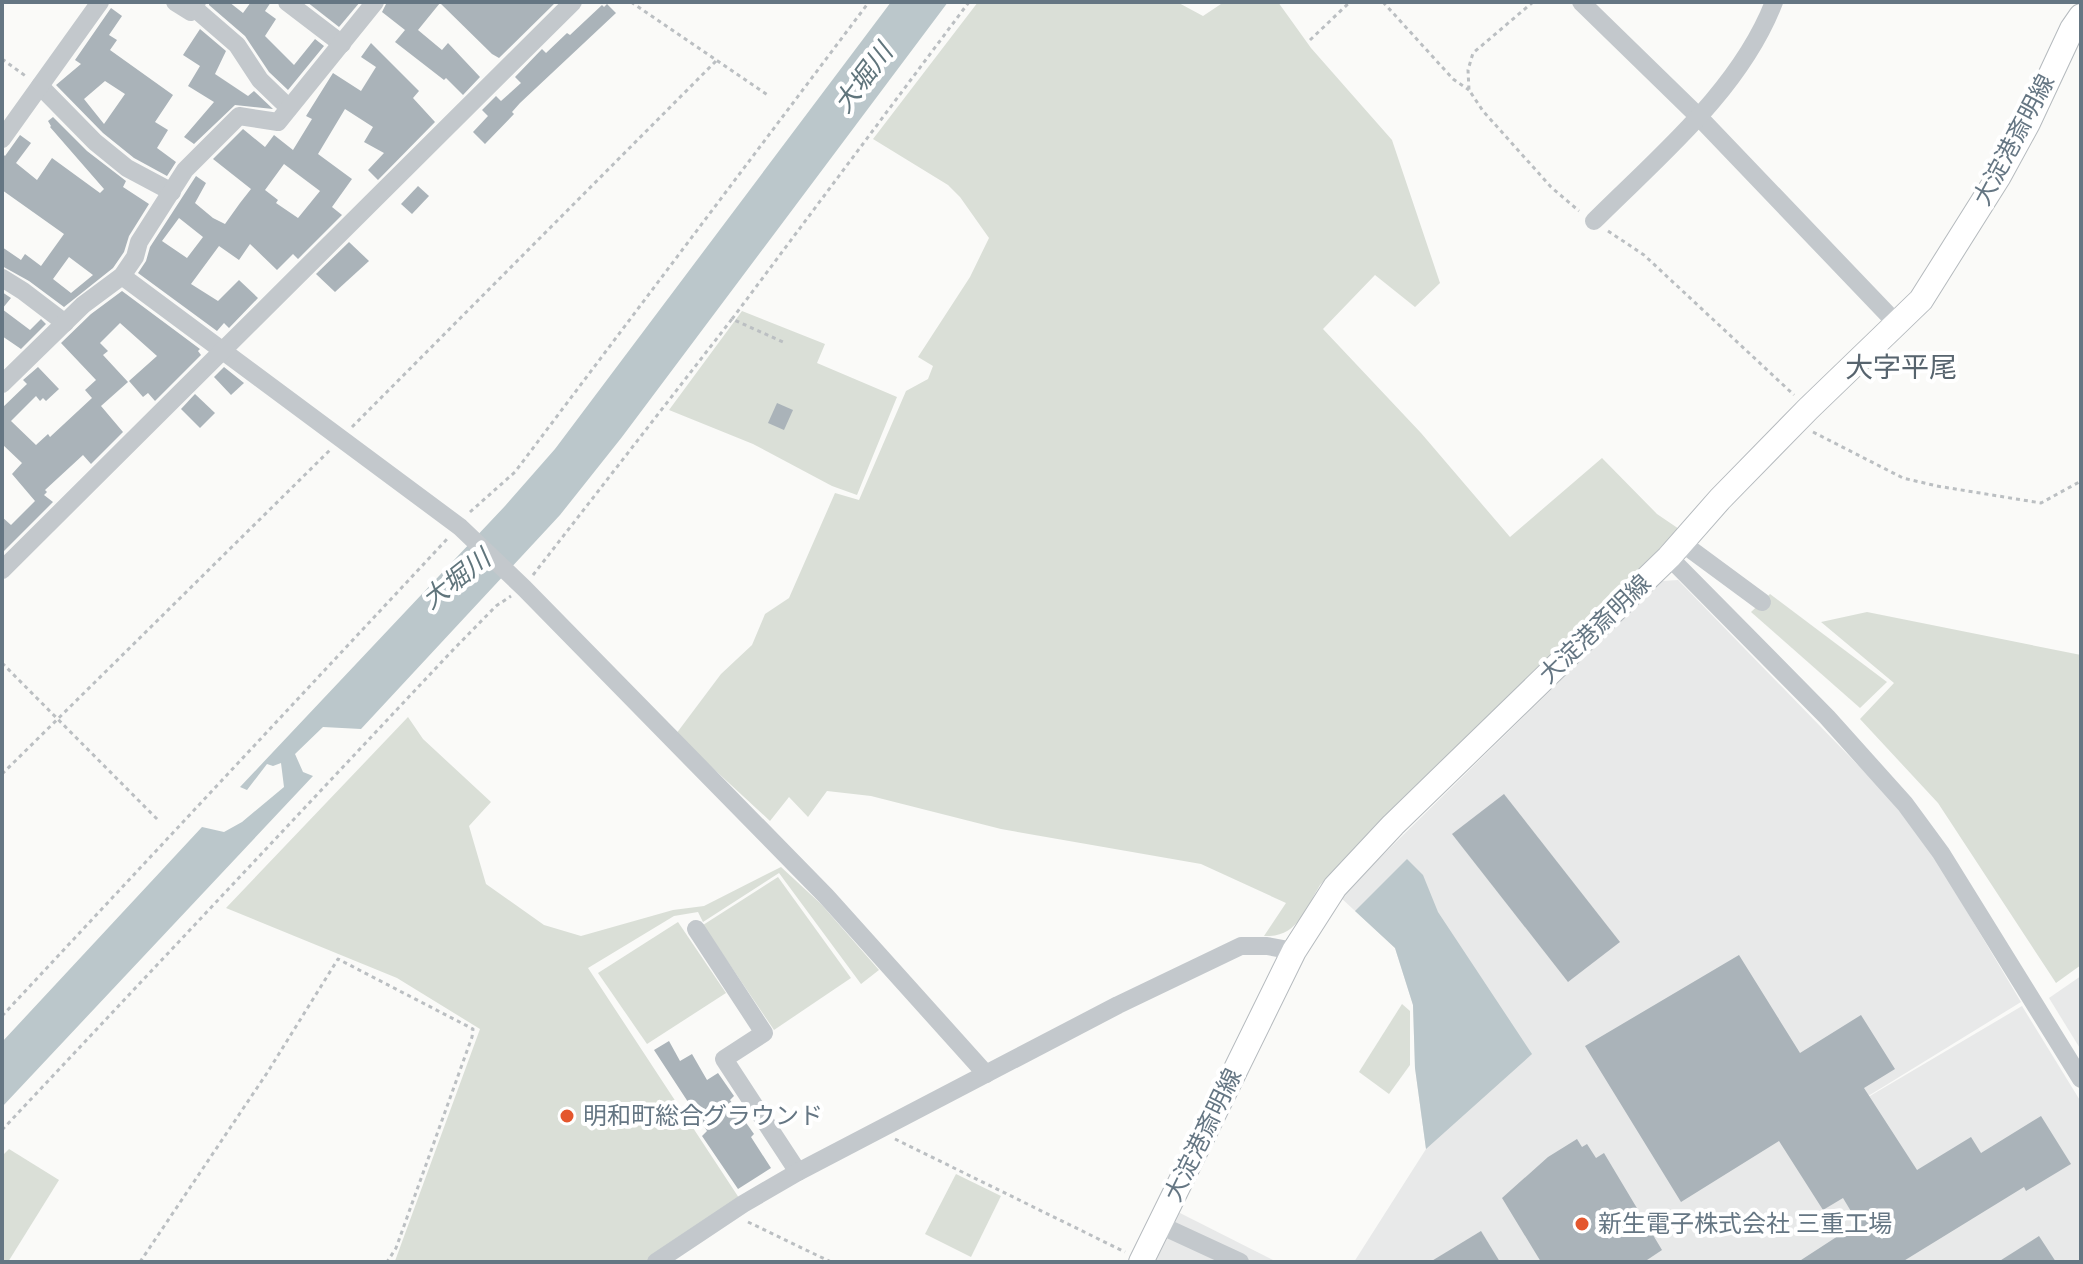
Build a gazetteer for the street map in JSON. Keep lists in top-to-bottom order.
{
  "streets": {
    "main road": ["大淀港斎明線"]
  },
  "districts": ["大字平尾"],
  "water": ["大堀川"],
  "places": ["明和町総合グラウンド", "新生電子株式会社 三重工場"]
}
